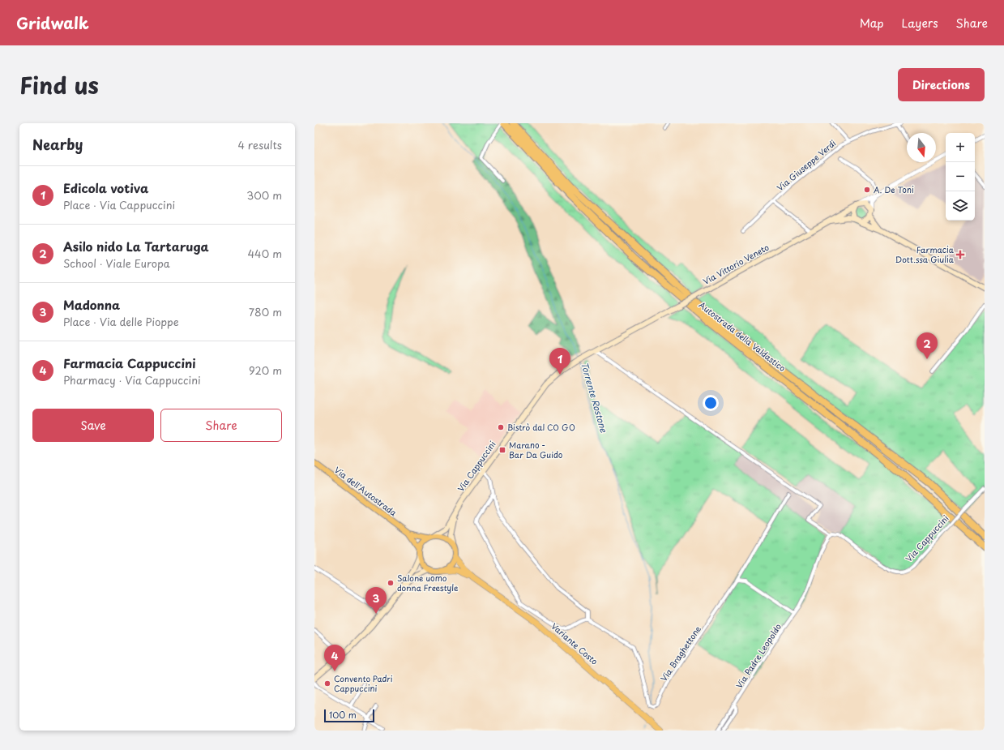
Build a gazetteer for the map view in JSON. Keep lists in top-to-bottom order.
{
  "streets": {
    "highway": ["Autostrada della Valdastico", "Variante Costo"],
    "main road": ["Via Vittorio Veneto", "Via Cappuccini", "Via dell'Autostrada"],
    "street": ["Via Giuseppe Verdi", "Via Braghettone", "Via Padre Leopoldo"]
  },
  "crossings": [
    ["Via Giuseppe Verdi", "Via Vittorio Veneto"],
    ["Via Vittorio Veneto", "Via Cappuccini"]
  ],
  "water": ["Torrente Rostone"],
  "places": {
    "other": [
      "A. De Toni",
      "Bistrò dal CO GO",
      "Salone uomo donna Freestyle",
      "Convento Padri Cappuccini"
    ],
    "health": ["Farmacia Dott.ssa Giulia"],
    "transit": ["Marano - Bar Da Guido"]
  },
  "scale_bar": "100 m",
  "north": "bottom",
  "page": {
    "header": "Gridwalk",
    "nav": ["Map", "Layers", "Share"],
    "title": "Find us",
    "buttons": [
      "Directions",
      ["Save", "Share"]
    ],
    "heading": ["Nearby", "4 results"],
    "map_buttons": ["+", "−"],
    "list": [
      {
        "mark": "1",
        "name": "Edicola votiva",
        "note": "Place · Via Cappuccini",
        "value": "300 m"
      },
      {
        "mark": "2",
        "name": "Asilo nido La Tartaruga",
        "note": "School · Viale Europa",
        "value": "440 m"
      },
      {
        "mark": "3",
        "name": "Madonna",
        "note": "Place · Via delle Pioppe",
        "value": "780 m"
      },
      {
        "mark": "4",
        "name": "Farmacia Cappuccini",
        "note": "Pharmacy · Via Cappuccini",
        "value": "920 m"
      }
    ],
    "pins": [
      "2",
      "1",
      "3",
      "4"
    ],
    "scale": "100 m"
  }
}
